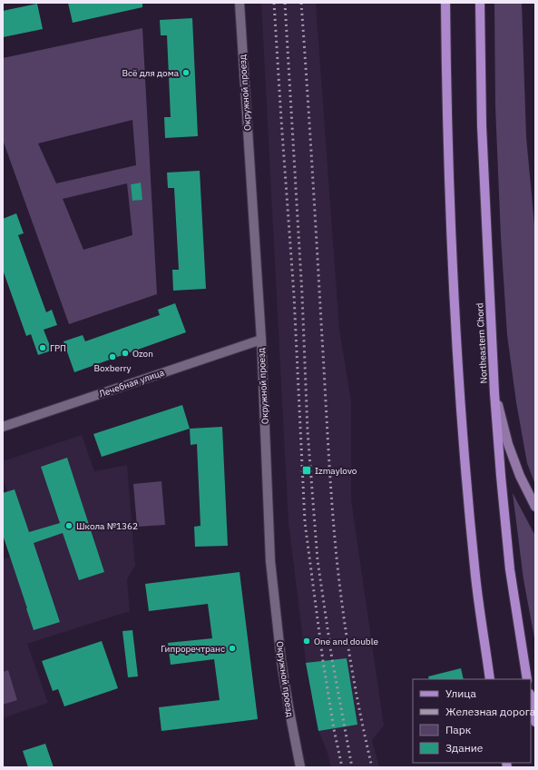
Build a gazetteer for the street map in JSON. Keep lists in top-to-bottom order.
{
  "streets": {
    "main road": ["Northeastern Chord"],
    "street": ["Окружной проезд", "Лечебная улица"]
  },
  "crossings": [
    ["Окружной проезд", "Лечебная улица"]
  ],
  "places": {
    "other": [
      "Всё для дома",
      "ГРП",
      "Ozon",
      "Boxberry",
      "Школа №1362",
      "One and double",
      "Гипроречтранс"
    ],
    "transit": ["Izmaylovo"]
  },
  "legend": [
    "Улица",
    "Железная дорога",
    "Парк",
    "Здание"
  ]
}
